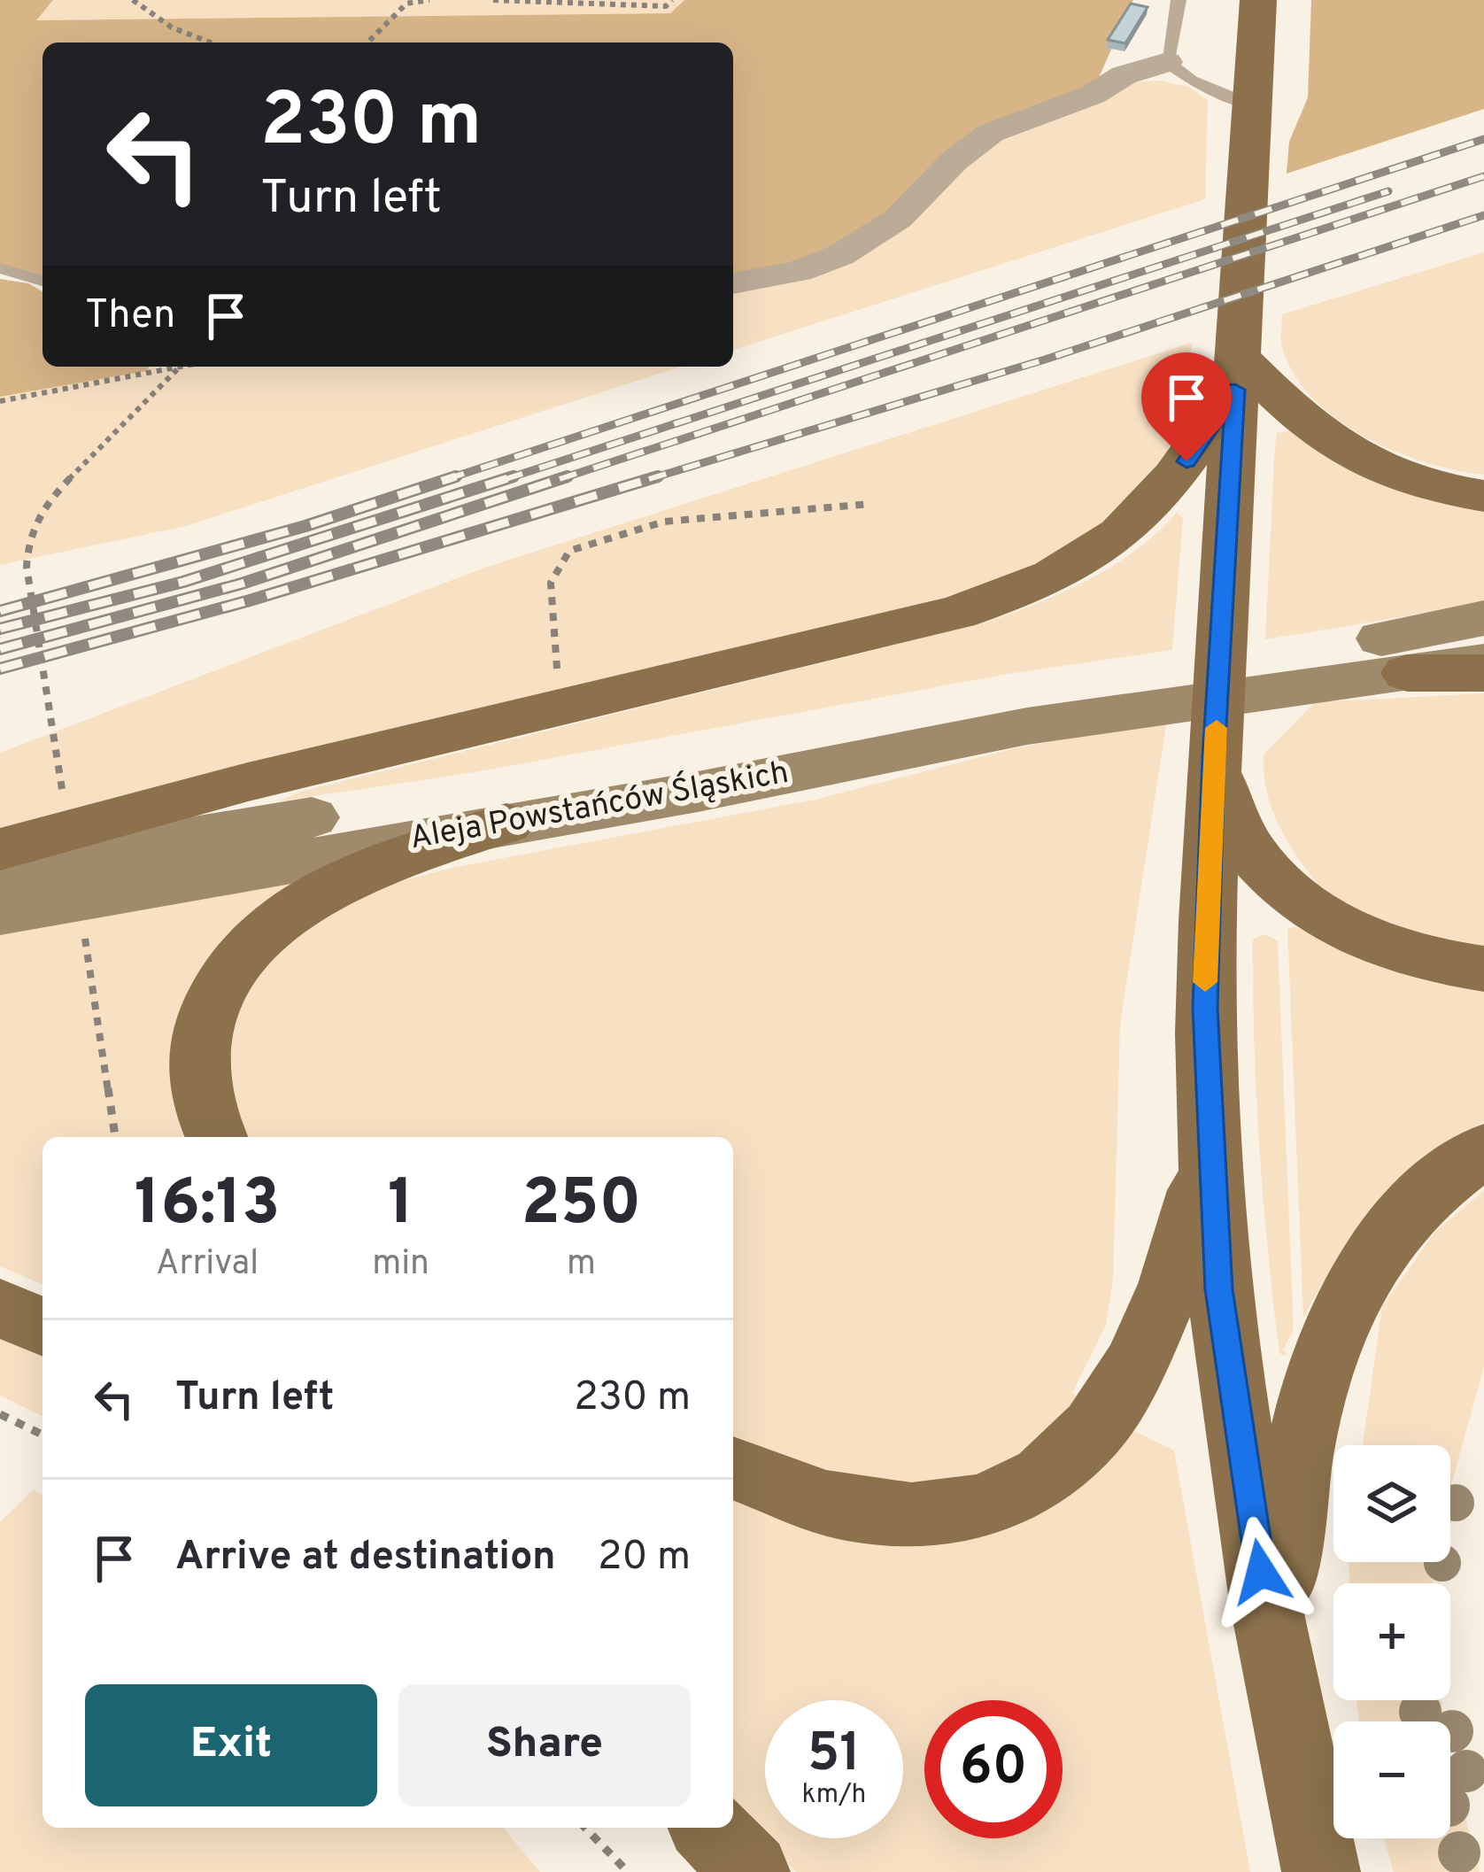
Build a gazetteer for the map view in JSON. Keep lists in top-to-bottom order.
{
  "streets": {
    "main road": ["Aleja Powstańców Śląskich"]
  },
  "page": {
    "turn": ["230 m", "Turn left"],
    "then": "Then",
    "eta": [
      "16:13",
      "Arrival",
      "1",
      "min",
      "250",
      "m"
    ],
    "list": [
      {
        "name": "Turn left",
        "value": "230 m"
      },
      {
        "name": "Arrive at destination",
        "value": "20 m"
      }
    ],
    "map_buttons": ["+", "−"],
    "buttons": ["Exit", "Share"],
    "speed": "51 km/h",
    "limit": "60"
  }
}
